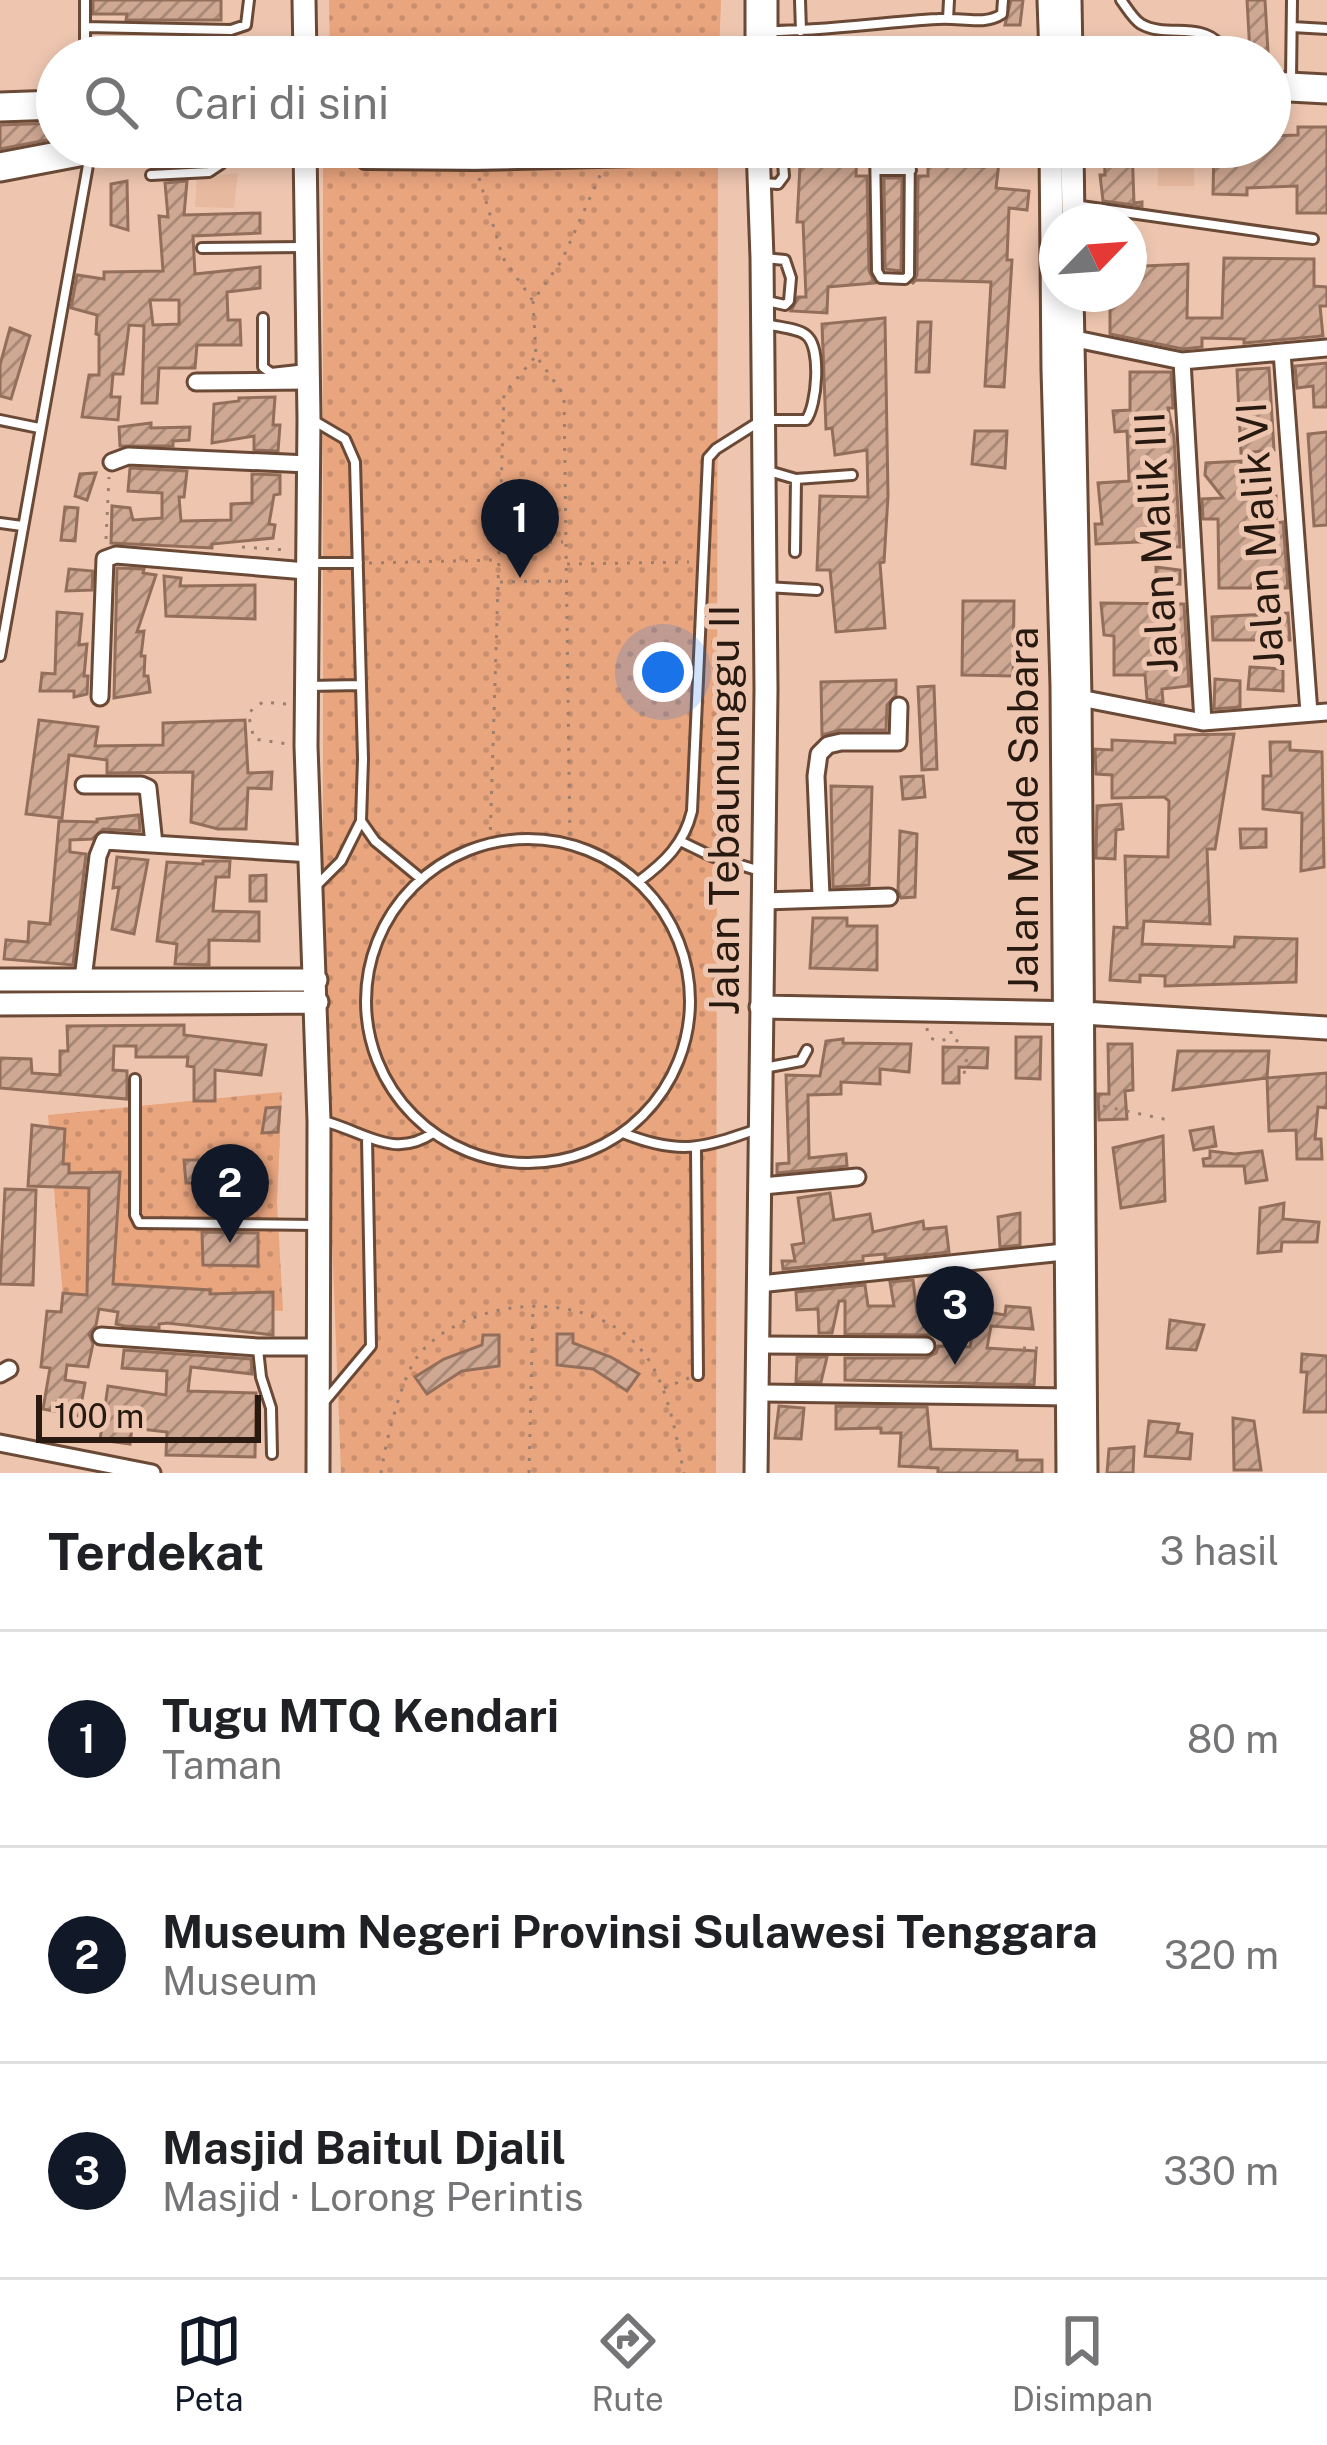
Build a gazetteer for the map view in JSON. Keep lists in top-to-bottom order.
{
  "streets": {
    "street": [
      "Jalan Malik VI",
      "Jalan Malik III",
      "Jalan Tebaununggu II",
      "Jalan Made Sabara"
    ]
  },
  "scale_bar": "100 m",
  "north": "top right",
  "page": {
    "search": "Cari di sini",
    "pins": ["1", "2", "3"],
    "scale": "100 m",
    "heading": ["Terdekat", "3 hasil"],
    "list": [
      {
        "mark": "1",
        "name": "Tugu MTQ Kendari",
        "note": "Taman",
        "value": "80 m"
      },
      {
        "mark": "2",
        "name": "Museum Negeri Provinsi Sulawesi Tenggara",
        "note": "Museum",
        "value": "320 m"
      },
      {
        "mark": "3",
        "name": "Masjid Baitul Djalil",
        "note": "Masjid · Lorong Perintis",
        "value": "330 m"
      }
    ],
    "nav": ["Peta", "Rute", "Disimpan"]
  }
}
